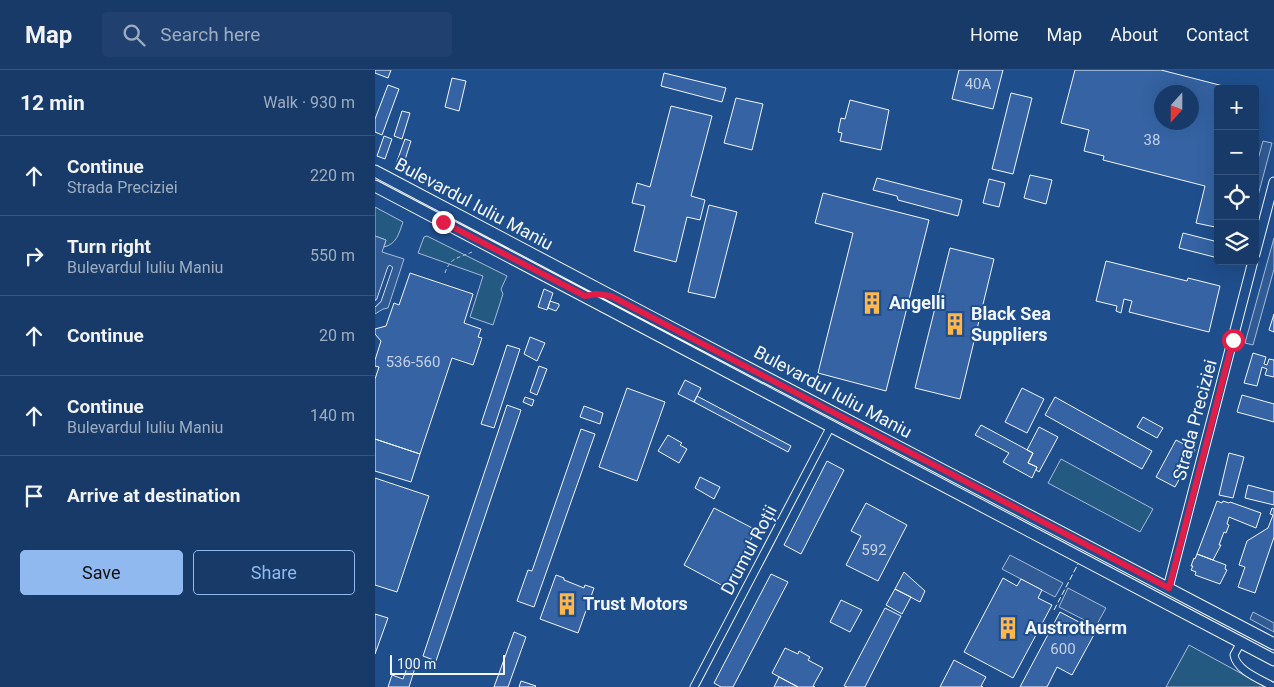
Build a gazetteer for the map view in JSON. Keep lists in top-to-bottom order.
{
  "streets": {
    "main road": ["Bulevardul Iuliu Maniu"],
    "street": ["Strada Preciziei", "Drumul Roții"]
  },
  "crossings": [
    ["Bulevardul Iuliu Maniu", "Strada Preciziei"],
    ["Bulevardul Iuliu Maniu", "Drumul Roții"]
  ],
  "places": {
    "building": [
      "Angelli",
      "Black Sea Suppliers",
      "Trust Motors",
      "Austrotherm"
    ]
  },
  "house_numbers": [
    "40A",
    "38",
    "536-560",
    "592",
    "600"
  ],
  "scale_bar": "100 m",
  "north": "bottom",
  "page": {
    "header": "Map",
    "search": "Search here",
    "nav": [
      "Home",
      "Map",
      "About",
      "Contact"
    ],
    "heading": ["12 min", "Walk · 930 m"],
    "map_buttons": ["+", "−"],
    "list": [
      ["Continue", "Strada Preciziei", "220 m"],
      ["Turn right", "Bulevardul Iuliu Maniu", "550 m"],
      ["Continue", "20 m"],
      ["Continue", "Bulevardul Iuliu Maniu", "140 m"],
      "Arrive at destination"
    ],
    "buttons": ["Save", "Share"],
    "scale": "100 m"
  }
}
